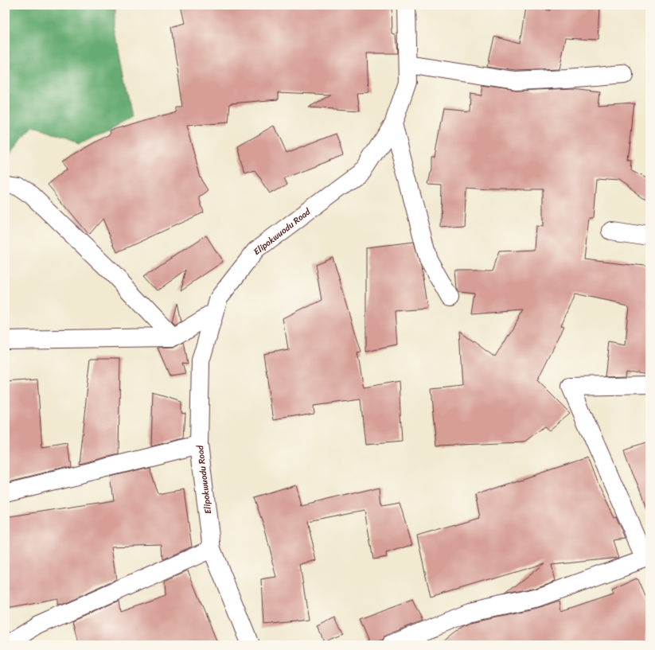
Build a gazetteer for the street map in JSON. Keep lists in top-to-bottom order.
{
  "streets": {
    "street": ["Elipokwuodu Road"]
  }
}
